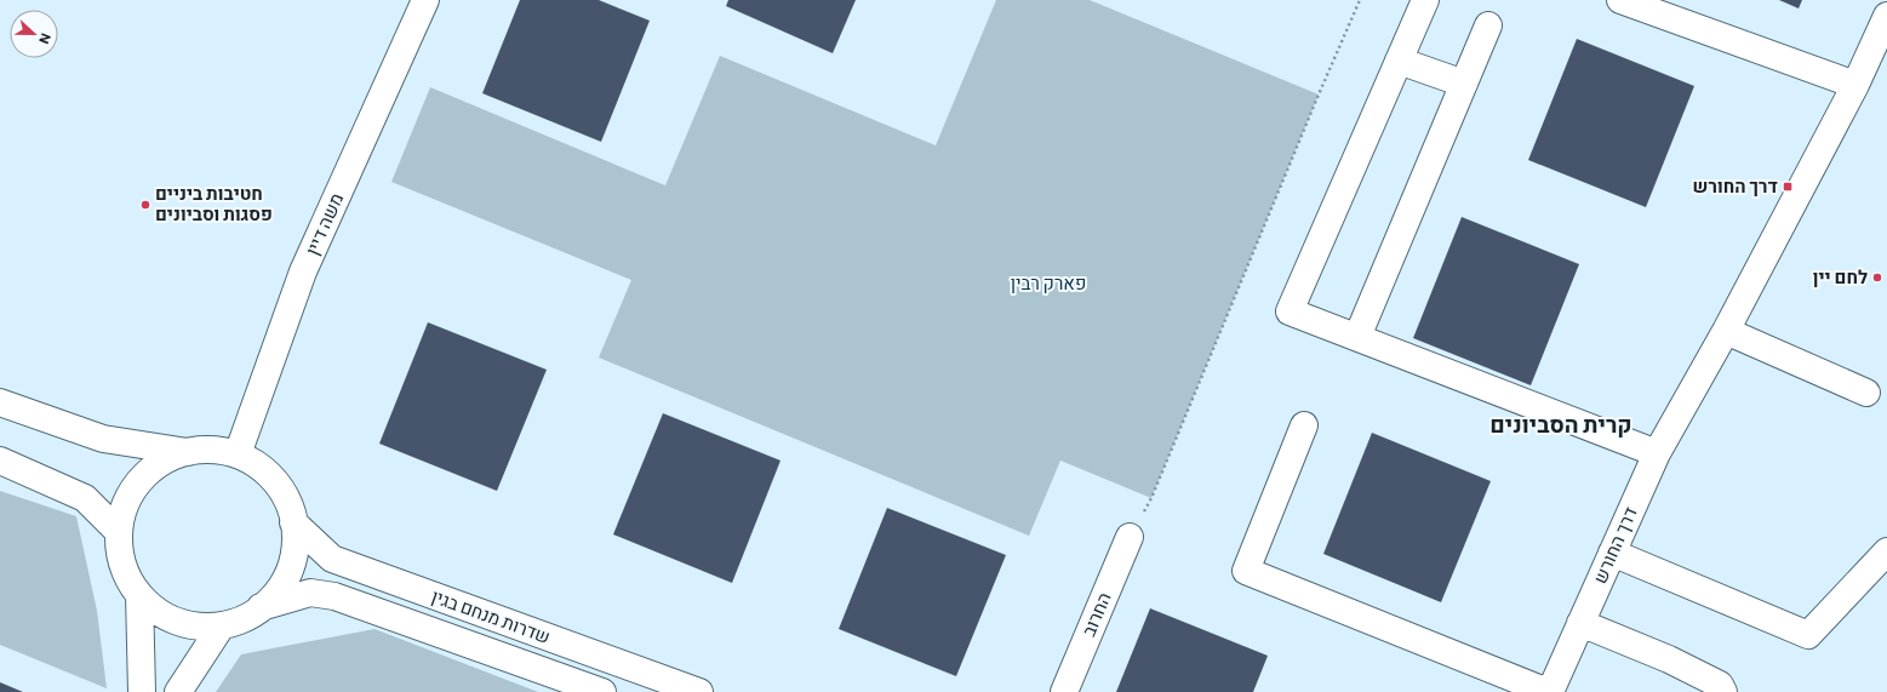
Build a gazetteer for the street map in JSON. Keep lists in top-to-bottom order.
{
  "streets": {
    "street": [
      "משה דיין",
      "דרך החורש",
      "החרוב",
      "שדרות מנחם בגין"
    ]
  },
  "districts": ["קרית הסביונים"],
  "parks": ["פארק רבין"],
  "places": {
    "transit": ["דרך החורש"],
    "other": ["חטיבות ביניים פסגות וסביונים", "לחם יין"]
  },
  "north": "right"
}
